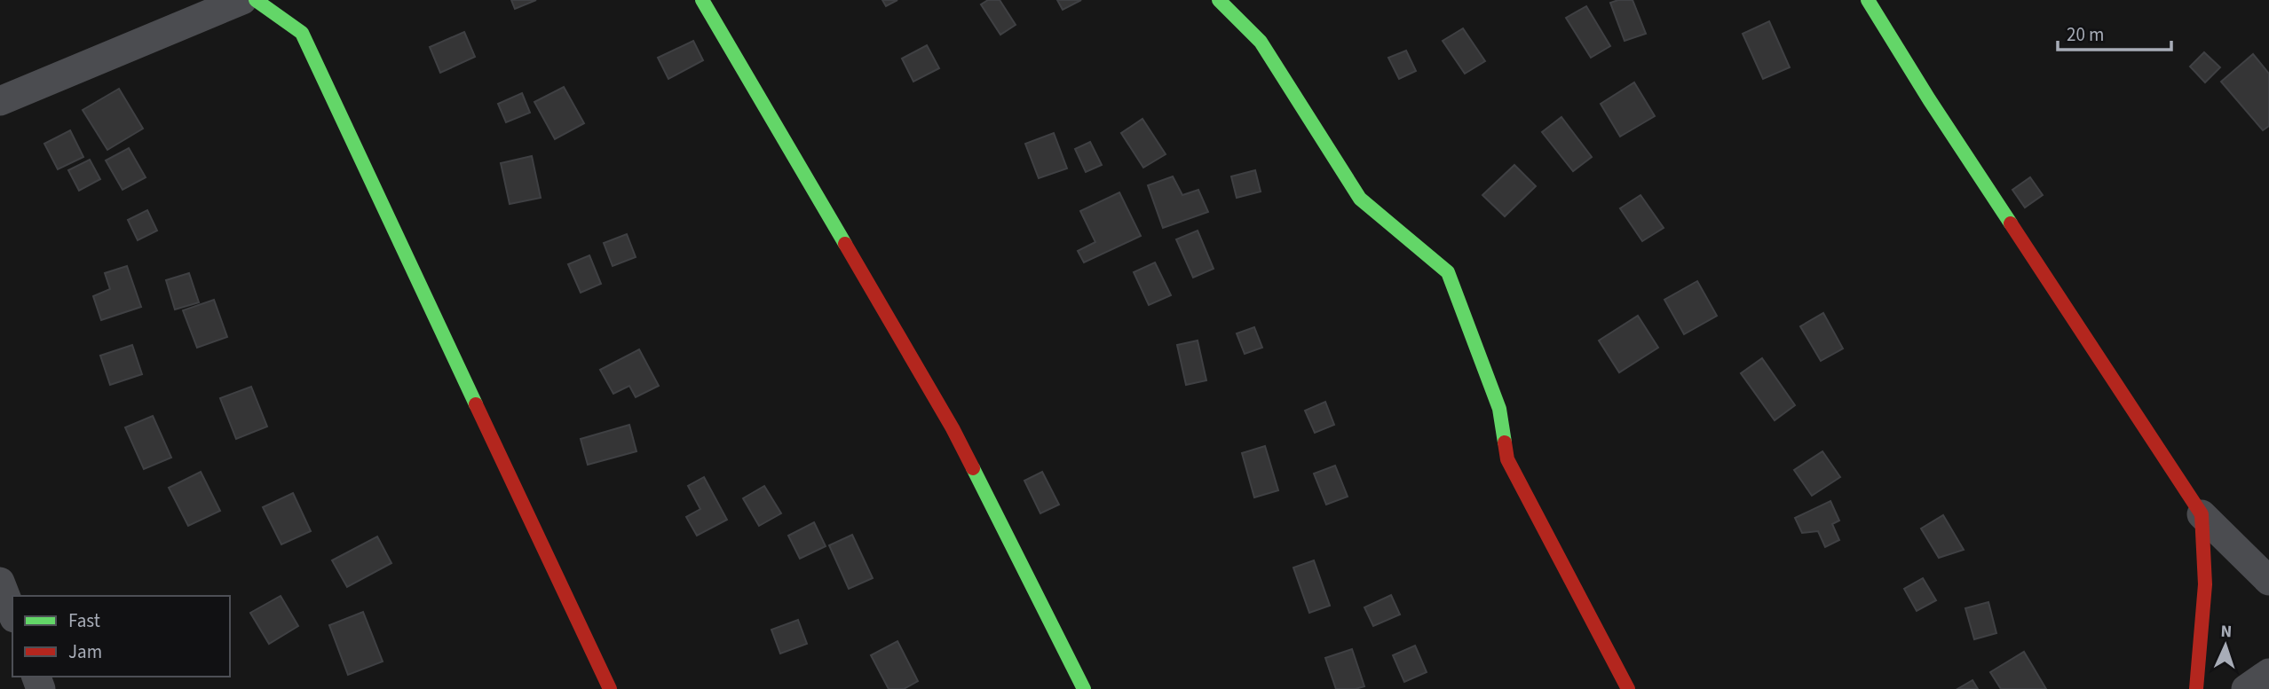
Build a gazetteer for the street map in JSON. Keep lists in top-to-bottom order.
{
  "legend": ["Fast", "Jam"],
  "scale_bar": "20 m",
  "north": "top"
}
